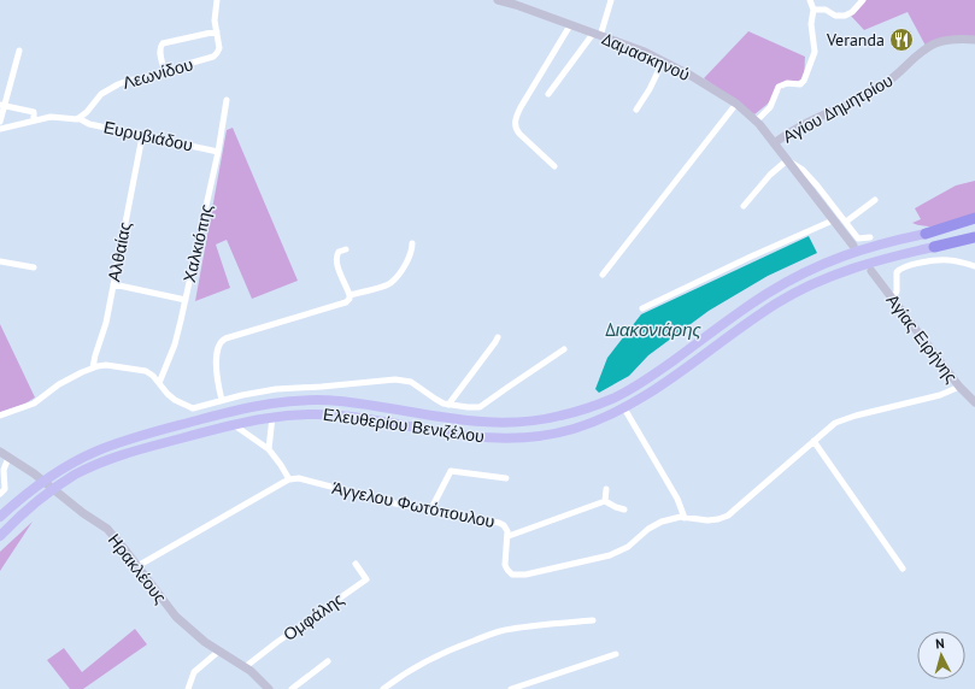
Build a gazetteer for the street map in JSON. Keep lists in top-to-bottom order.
{
  "streets": {
    "main road": ["Ελευθερίου Βενιζέλου"],
    "street": [
      "Δαμασκηνού",
      "Λεωνίδου",
      "Αγίου Δημητρίου",
      "Ευρυβιάδου",
      "Χαλκιόπης",
      "Αλθαίας",
      "Αγίας Ειρήνης",
      "Άγγελου Φωτόπουλου",
      "Ηρακλέους",
      "Ομφάλης"
    ]
  },
  "crossings": [
    ["Δαμασκηνού", "Αγίου Δημητρίου"],
    ["Λεωνίδου", "Ευρυβιάδου"],
    ["Ευρυβιάδου", "Χαλκιόπης"],
    ["Ευρυβιάδου", "Αλθαίας"],
    ["Αγίας Ειρήνης", "Άγγελου Φωτόπουλου"],
    ["Ελευθερίου Βενιζέλου", "Ηρακλέους"],
    ["Ηρακλέους", "Ομφάλης"]
  ],
  "water": ["Διακονιάρης"],
  "places": {
    "restaurant": ["Veranda"]
  },
  "north": "top"
}
